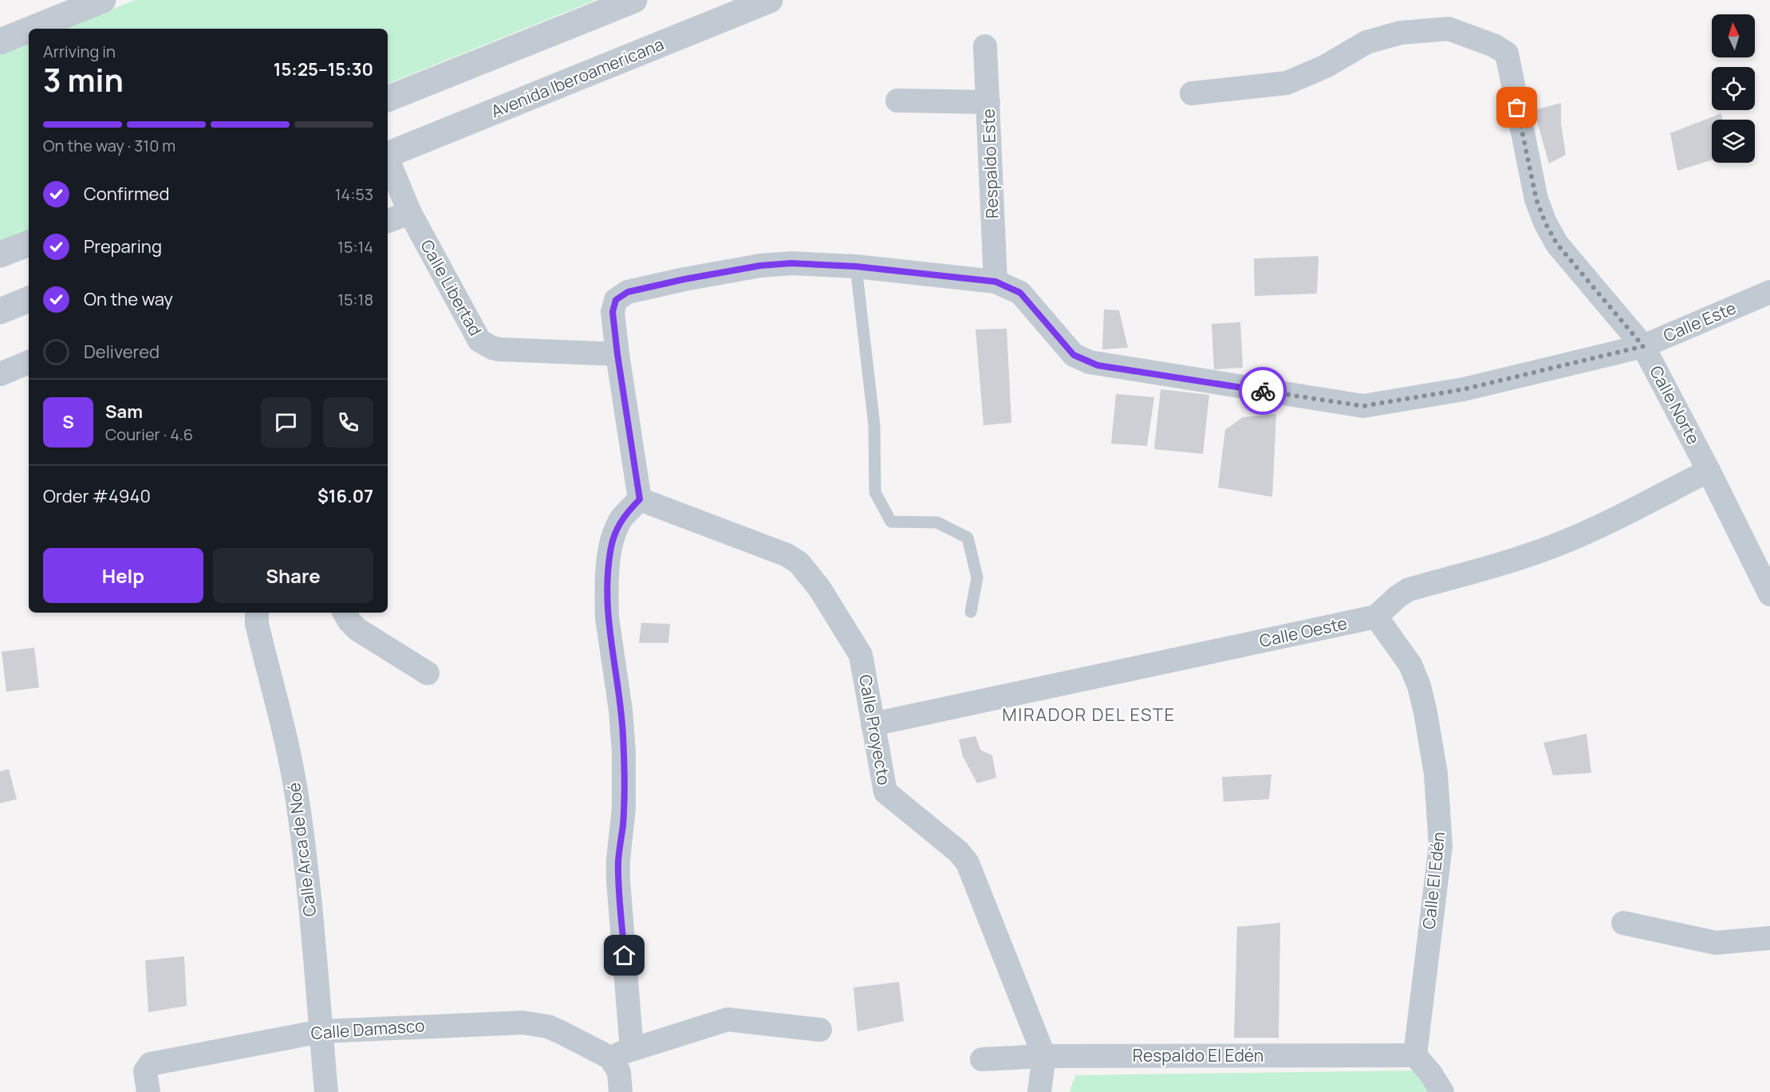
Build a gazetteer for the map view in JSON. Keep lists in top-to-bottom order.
{
  "streets": {
    "street": [
      "Avenida Iberoamericana",
      "Respaldo Este",
      "Calle Libertad",
      "Calle Este",
      "Calle Norte",
      "Calle Oeste",
      "Calle Proyecto",
      "Calle Arca de Noé",
      "Calle El Edén",
      "Calle Damasco",
      "Respaldo El Edén"
    ]
  },
  "crossings": [
    ["Respaldo Este", "Calle Este"],
    ["Calle Libertad", "Calle Este"],
    ["Calle Este", "Calle Norte"],
    ["Calle Oeste", "Calle Proyecto"],
    ["Calle Oeste", "Calle El Edén"],
    ["Calle Proyecto", "Respaldo El Edén"],
    ["Calle Arca de Noé", "Calle Damasco"],
    ["Calle El Edén", "Respaldo El Edén"]
  ],
  "districts": ["MIRADOR DEL ESTE"],
  "north": "top",
  "page": {
    "heading": ["3 min", "Arriving in", "15:25–15:30"],
    "panel": [
      "Sam",
      "Courier · 4.6",
      "Order #4940",
      "$16.07"
    ],
    "bar": "On the way · 310 m",
    "list": [
      ["Confirmed", "14:53"],
      ["Preparing", "15:14"],
      ["On the way", "15:18"],
      "Delivered"
    ],
    "round": "S",
    "buttons": ["Help", "Share"]
  }
}
